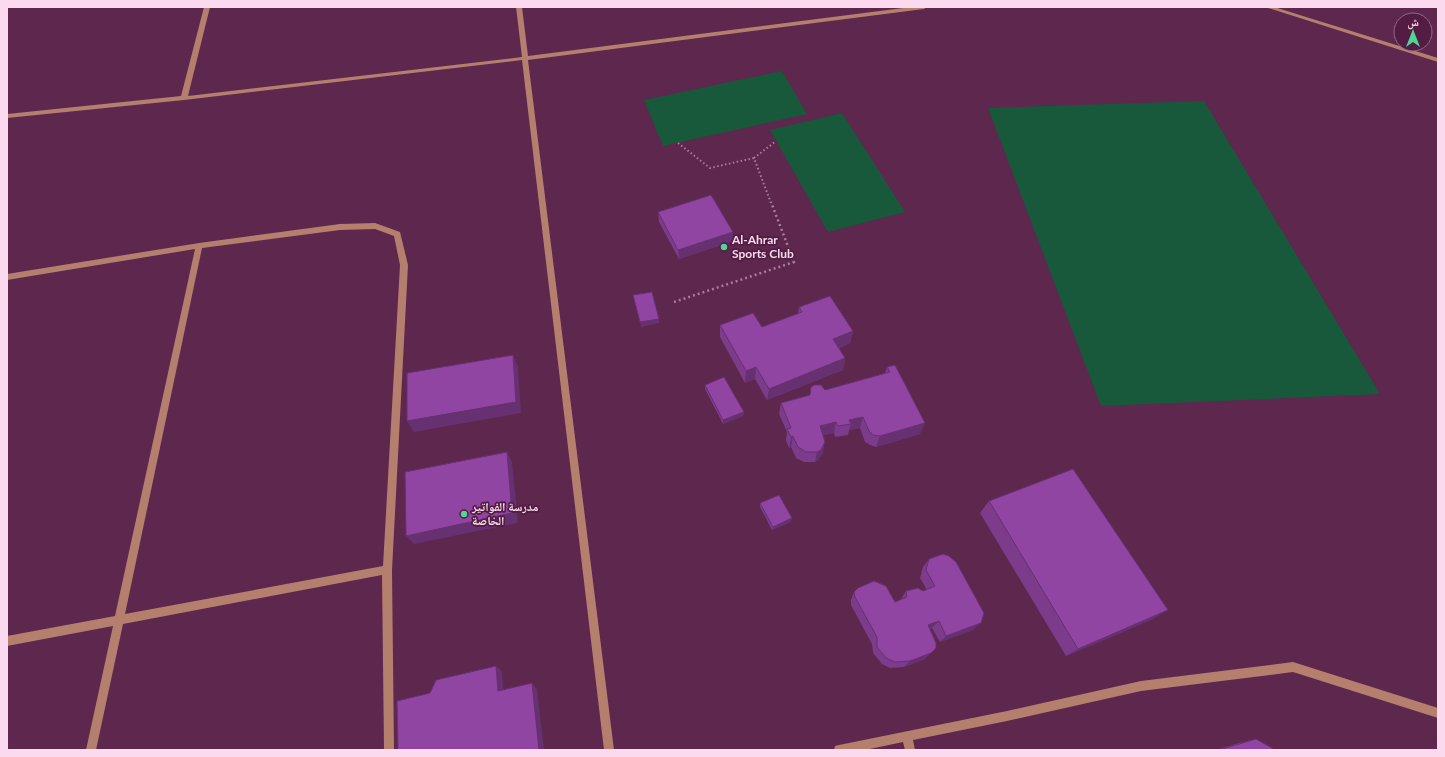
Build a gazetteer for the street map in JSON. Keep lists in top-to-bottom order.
{
  "places": ["Al-Ahrar Sports Club", "مدرسة الفواتير الخاصة"],
  "north": "top"
}
